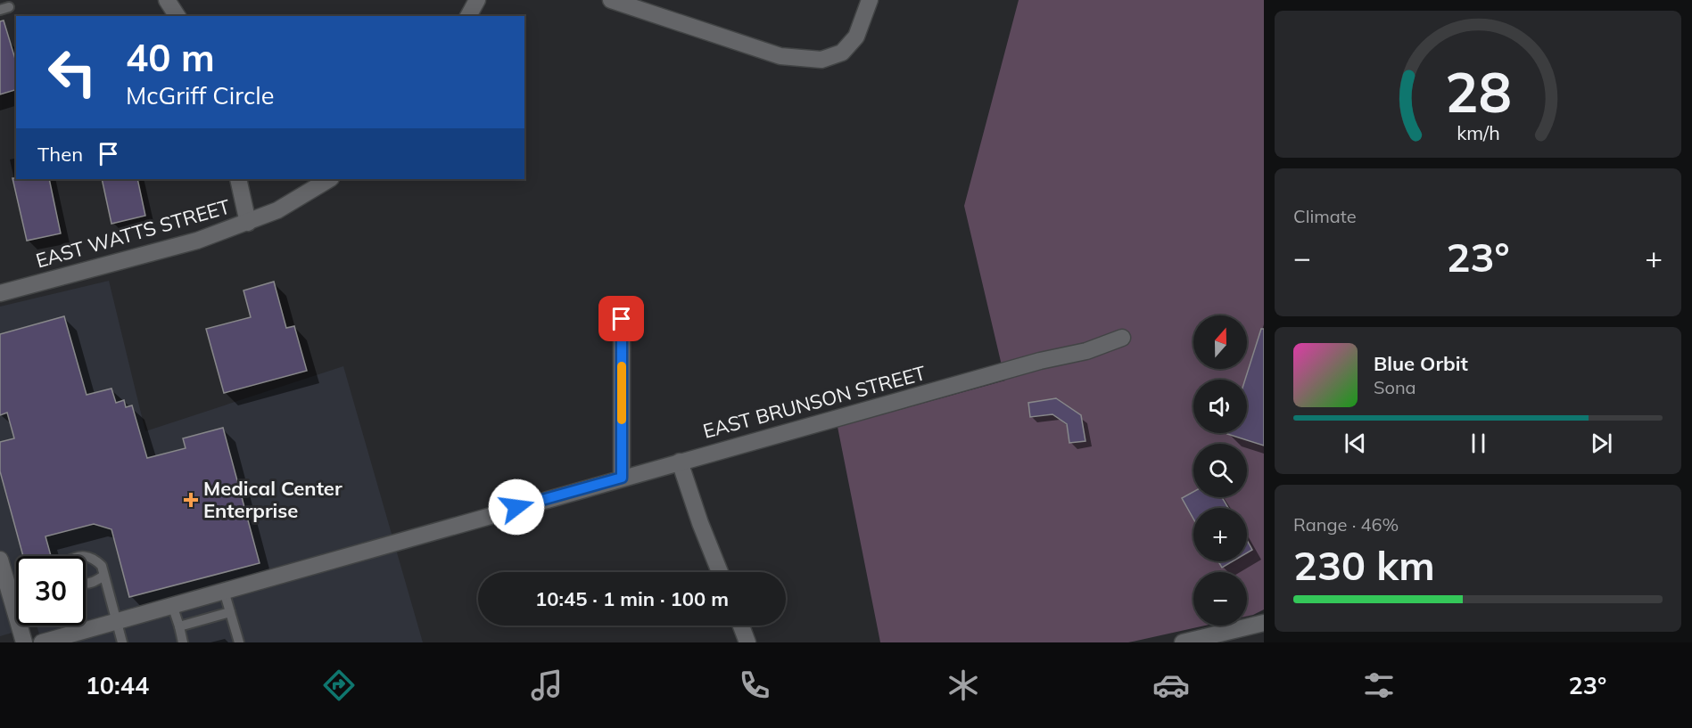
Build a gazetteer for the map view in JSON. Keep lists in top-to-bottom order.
{
  "streets": {
    "street": ["EAST WATTS STREET", "EAST BRUNSON STREET"]
  },
  "places": {
    "health": ["Medical Center Enterprise"]
  },
  "north": "top",
  "page": {
    "turn": ["40 m", "McGriff Circle"],
    "then": "Then",
    "tile": [
      "Climate",
      ["Range · 46%", "230 km"]
    ],
    "heat": ["−", "23°", "+"],
    "map_buttons": ["+", "−"],
    "song": ["Blue Orbit", "Sona"],
    "limit": "30",
    "trip": "10:45 · 1 min · 100 m",
    "tabs": ["10:44", "23°"],
    "gauge": ["28", "km/h"]
  }
}
